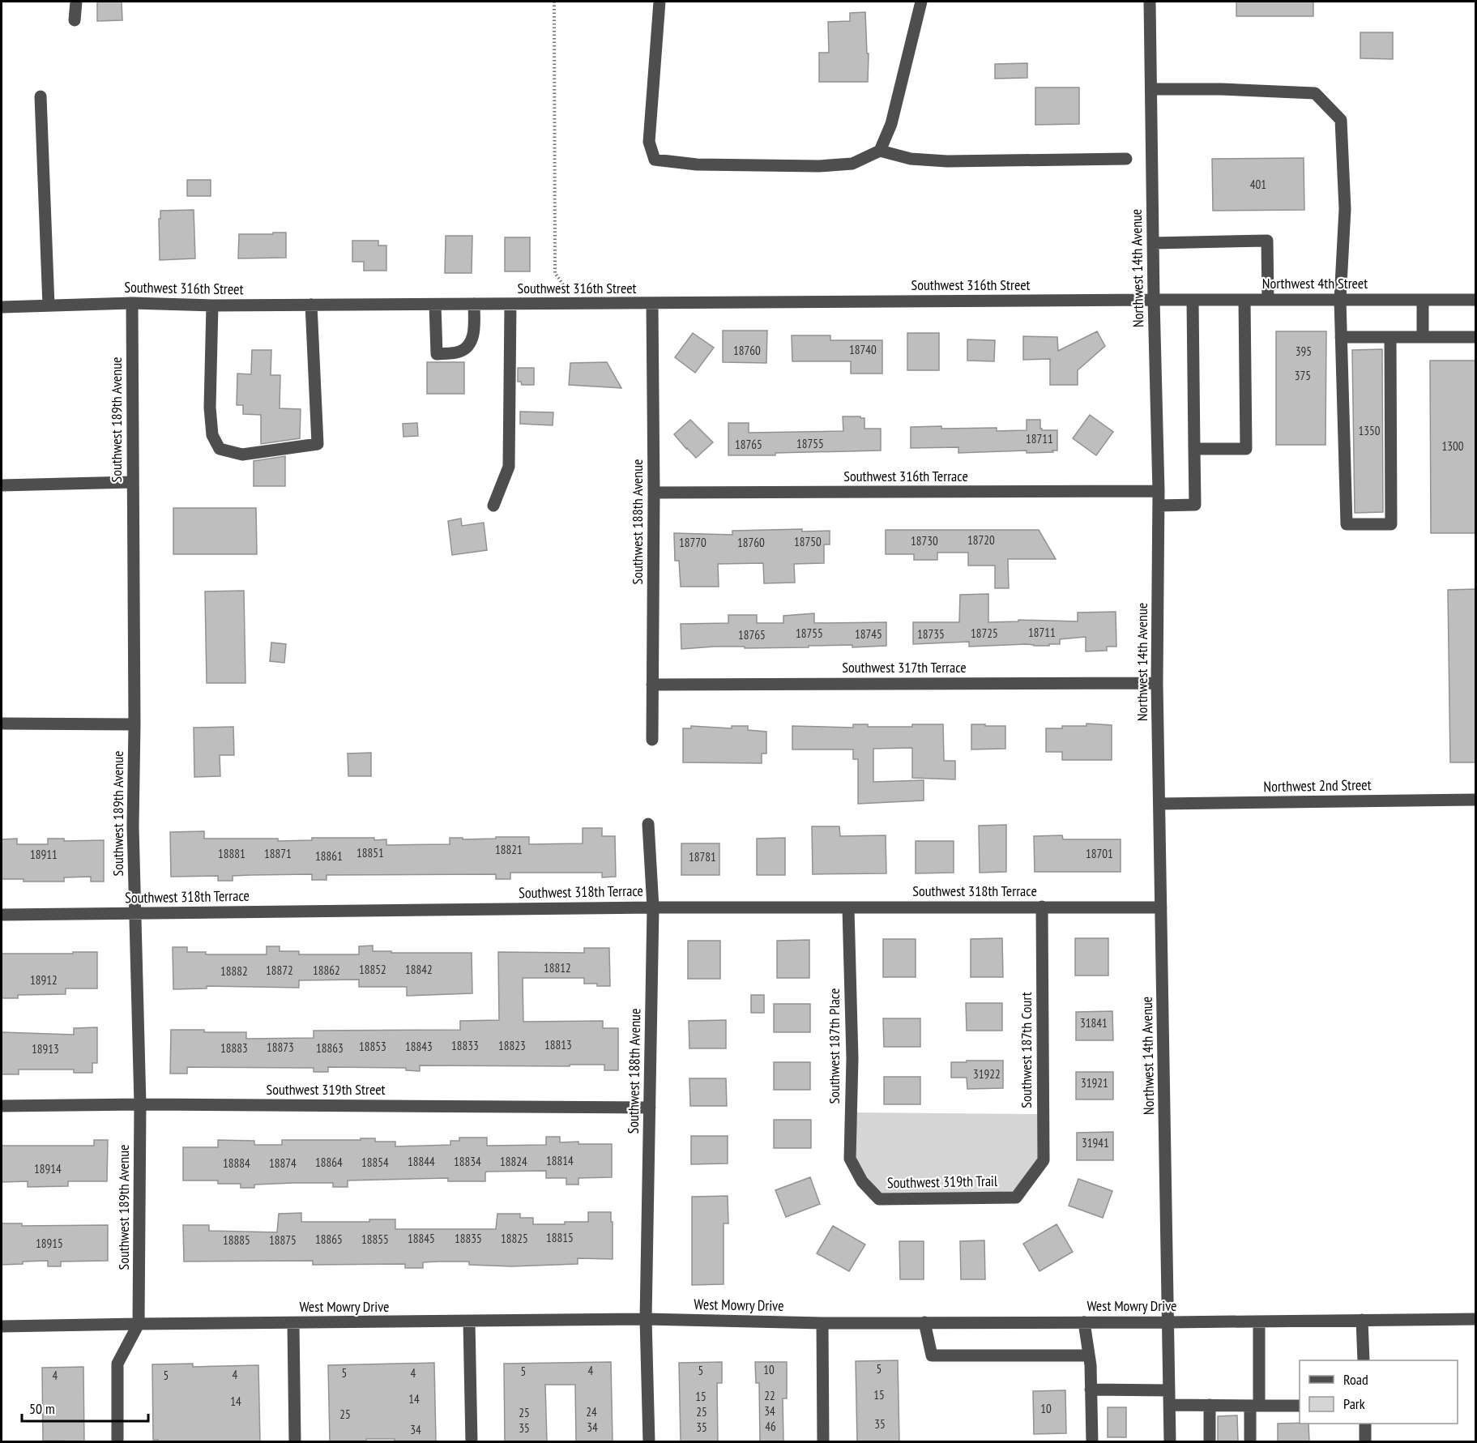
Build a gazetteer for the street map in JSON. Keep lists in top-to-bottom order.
{
  "streets": {
    "street": [
      "Northwest 14th Avenue",
      "Northwest 4th Street",
      "Southwest 316th Street",
      "Southwest 189th Avenue",
      "Southwest 316th Terrace",
      "Southwest 188th Avenue",
      "Southwest 317th Terrace",
      "Northwest 2nd Street",
      "Southwest 318th Terrace",
      "Southwest 187th Place",
      "Southwest 187th Court",
      "Southwest 319th Street",
      "Southwest 319th Trail",
      "West Mowry Drive"
    ]
  },
  "crossings": [
    ["Northwest 14th Avenue", "Northwest 4th Street"],
    ["Northwest 14th Avenue", "Southwest 316th Street"],
    ["Northwest 14th Avenue", "Southwest 316th Terrace"],
    ["Northwest 14th Avenue", "Southwest 317th Terrace"],
    ["Northwest 14th Avenue", "Northwest 2nd Street"],
    ["Northwest 14th Avenue", "Southwest 318th Terrace"],
    ["Northwest 14th Avenue", "West Mowry Drive"],
    ["Northwest 4th Street", "Southwest 316th Street"],
    ["Southwest 316th Street", "Southwest 189th Avenue"],
    ["Southwest 316th Street", "Southwest 188th Avenue"],
    ["Southwest 189th Avenue", "Southwest 318th Terrace"],
    ["Southwest 189th Avenue", "Southwest 319th Street"],
    ["Southwest 189th Avenue", "West Mowry Drive"],
    ["Southwest 316th Terrace", "Southwest 188th Avenue"],
    ["Southwest 188th Avenue", "Southwest 317th Terrace"],
    ["Southwest 188th Avenue", "Southwest 318th Terrace"],
    ["Southwest 188th Avenue", "Southwest 319th Street"],
    ["Southwest 188th Avenue", "West Mowry Drive"],
    ["Southwest 318th Terrace", "Southwest 187th Place"],
    ["Southwest 318th Terrace", "Southwest 187th Court"],
    ["Southwest 187th Place", "Southwest 319th Trail"],
    ["Southwest 187th Court", "Southwest 319th Trail"]
  ],
  "house_numbers": [
    "401",
    "18740",
    "18760",
    "395",
    "375",
    "1350",
    "18711",
    "18755",
    "18765",
    "1300",
    "18720",
    "18730",
    "18750",
    "18770",
    "18760",
    "18711",
    "18755",
    "18725",
    "18745",
    "18735",
    "18765",
    "18821",
    "18851",
    "18881",
    "18871",
    "18701",
    "18911",
    "18861",
    "18781",
    "18812",
    "18852",
    "18842",
    "18872",
    "18862",
    "18882",
    "18912",
    "31841",
    "18813",
    "18833",
    "18823",
    "18853",
    "18843",
    "18873",
    "18883",
    "18863",
    "18913",
    "31922",
    "31921",
    "31941",
    "18814",
    "18844",
    "18834",
    "18824",
    "18864",
    "18854",
    "18884",
    "18874",
    "18914",
    "18815",
    "18845",
    "18835",
    "18825",
    "18865",
    "18855",
    "18885",
    "18875",
    "18915",
    "5",
    "10",
    "4",
    "5",
    "5",
    "5",
    "4",
    "4",
    "4",
    "5",
    "15",
    "22",
    "15",
    "14",
    "14",
    "10",
    "34",
    "24",
    "25",
    "25",
    "25",
    "35",
    "46",
    "34",
    "35",
    "35",
    "34"
  ],
  "legend": ["Road", "Park"],
  "scale_bar": "50 m"
}
